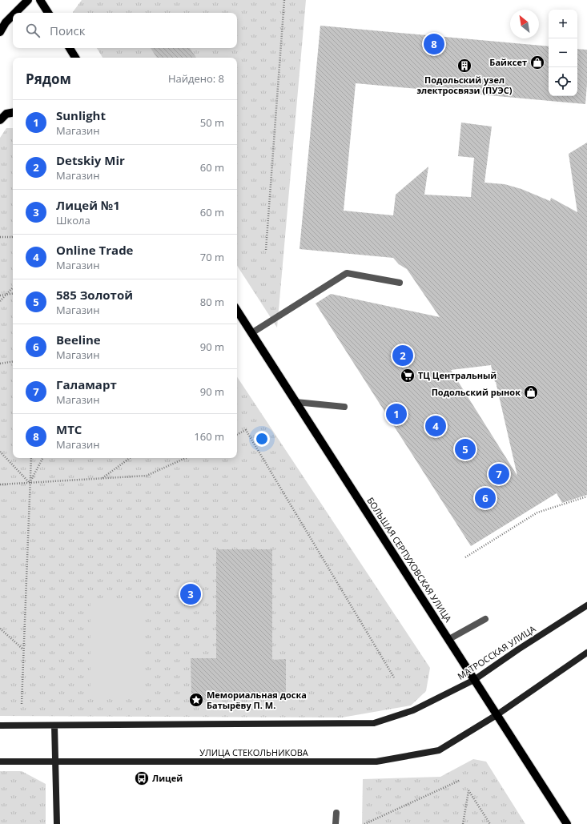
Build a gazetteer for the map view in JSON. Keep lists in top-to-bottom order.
{
  "streets": {
    "main road": ["БОЛЬШАЯ СЕРПУХОВСКАЯ УЛИЦА", "МАТРОССКАЯ УЛИЦА", "УЛИЦА СТЕКОЛЬНИКОВА"]
  },
  "crossings": [
    ["БОЛЬШАЯ СЕРПУХОВСКАЯ УЛИЦА", "МАТРОССКАЯ УЛИЦА"],
    ["БОЛЬШАЯ СЕРПУХОВСКАЯ УЛИЦА", "УЛИЦА СТЕКОЛЬНИКОВА"]
  ],
  "places": {
    "shop": ["Байксет", "Подольский рынок"],
    "building": ["Подольский узел электросвязи (ПУЭС)"],
    "supermarket": ["ТЦ Центральный"],
    "place": ["Мемориальная доска Батырёву П. М."],
    "bus stop": ["Лицeй"]
  },
  "north": "top left",
  "page": {
    "map_buttons": ["+", "−"],
    "search": "Поиск",
    "pins": [
      "8",
      "2",
      "1",
      "4",
      "5",
      "7",
      "6",
      "3"
    ],
    "heading": ["Рядом", "Найдено: 8"],
    "list": [
      {
        "mark": "1",
        "name": "Sunlight",
        "note": "Магазин",
        "value": "50 m"
      },
      {
        "mark": "2",
        "name": "Detskiy Mir",
        "note": "Магазин",
        "value": "60 m"
      },
      {
        "mark": "3",
        "name": "Лицeй №1",
        "note": "Школа",
        "value": "60 m"
      },
      {
        "mark": "4",
        "name": "Online Trade",
        "note": "Магазин",
        "value": "70 m"
      },
      {
        "mark": "5",
        "name": "585 Золотой",
        "note": "Магазин",
        "value": "80 m"
      },
      {
        "mark": "6",
        "name": "Beeline",
        "note": "Магазин",
        "value": "90 m"
      },
      {
        "mark": "7",
        "name": "Галамарт",
        "note": "Магазин",
        "value": "90 m"
      },
      {
        "mark": "8",
        "name": "МТС",
        "note": "Магазин",
        "value": "160 m"
      }
    ]
  }
}
